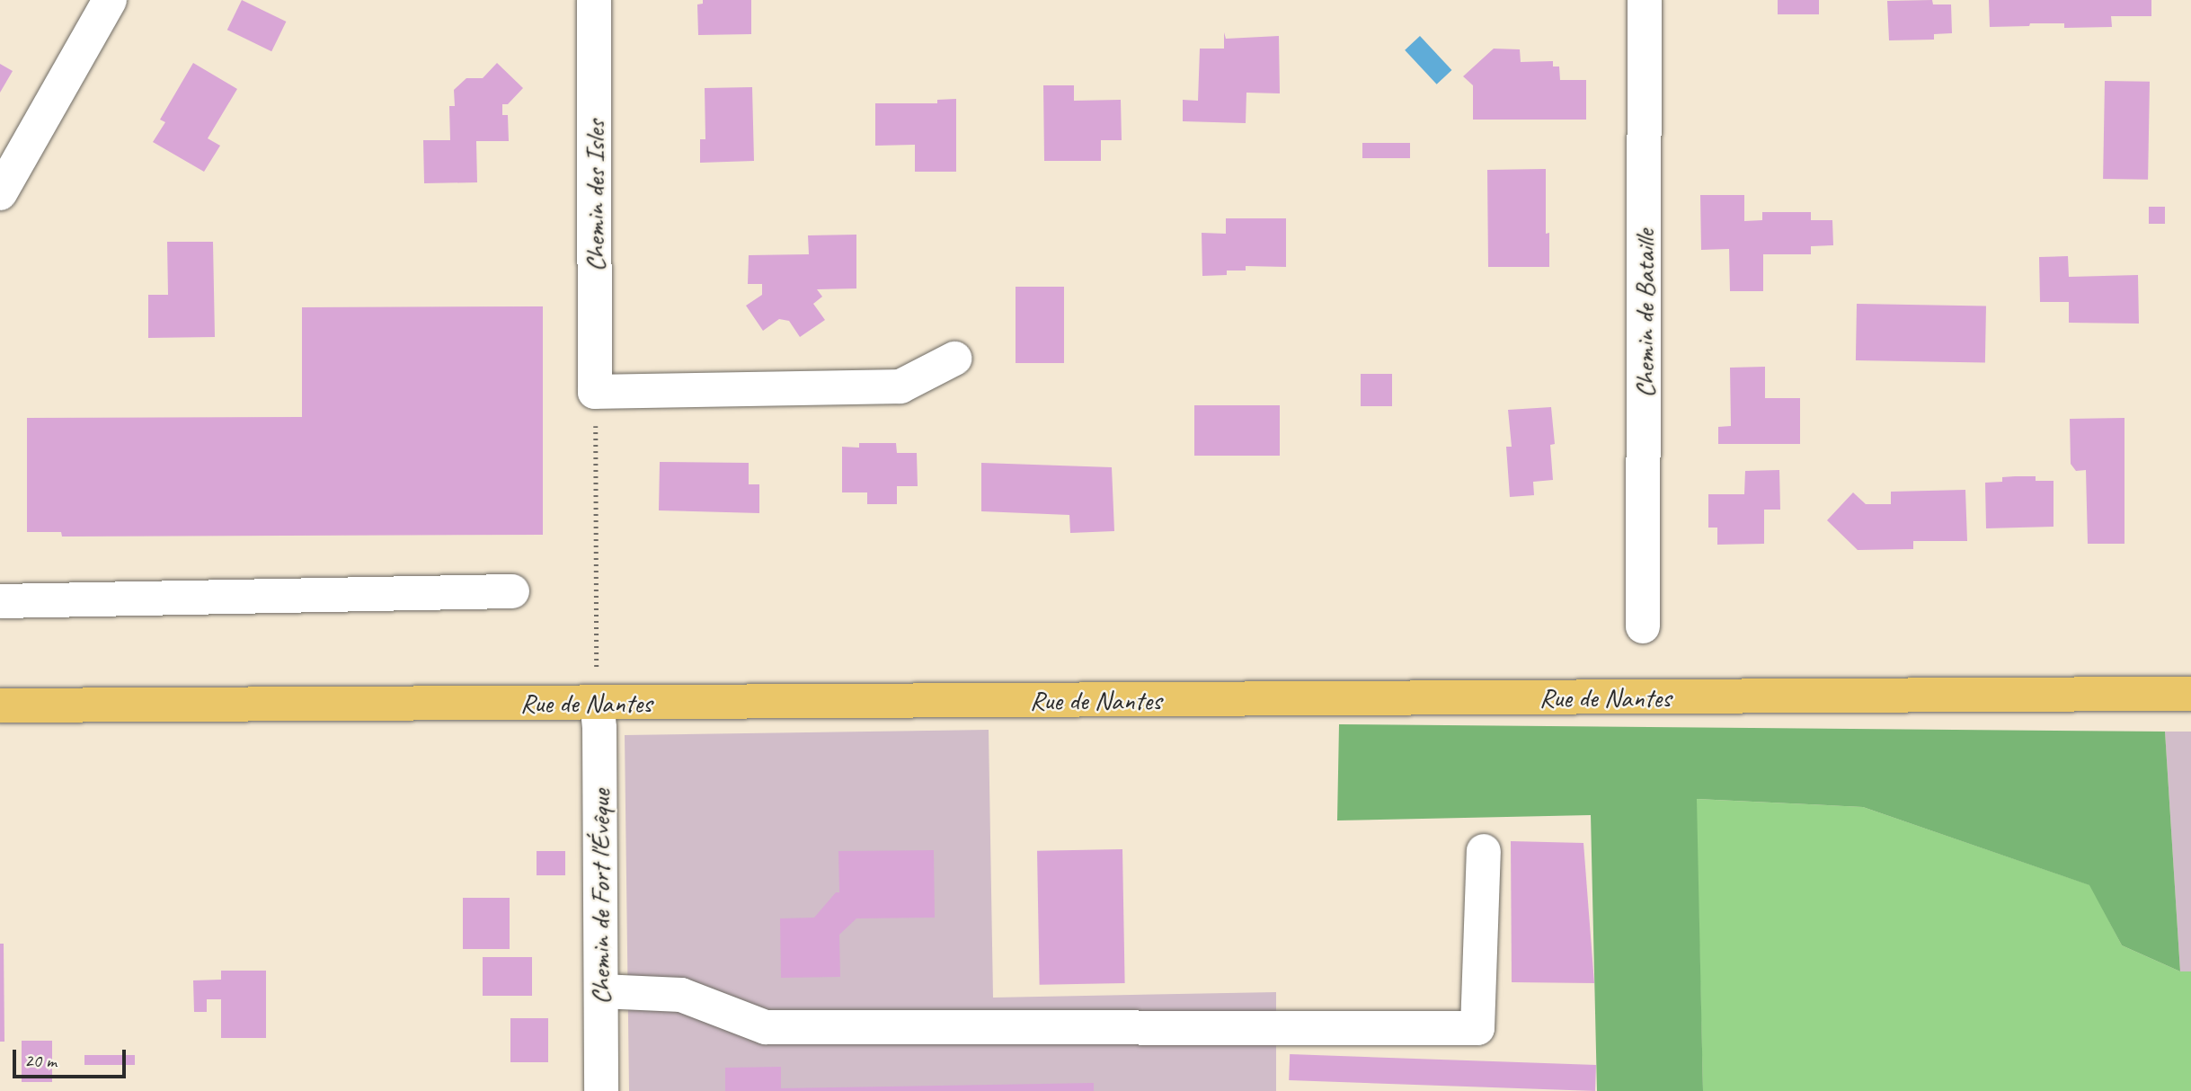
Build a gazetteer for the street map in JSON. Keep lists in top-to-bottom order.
{
  "streets": {
    "main road": ["Rue de Nantes"],
    "street": ["Chemin des Isles", "Chemin de Bataille", "Chemin de Fort l'Évêque"]
  },
  "crossings": [
    ["Rue de Nantes", "Chemin de Fort l'Évêque"]
  ],
  "scale_bar": "20 m"
}
